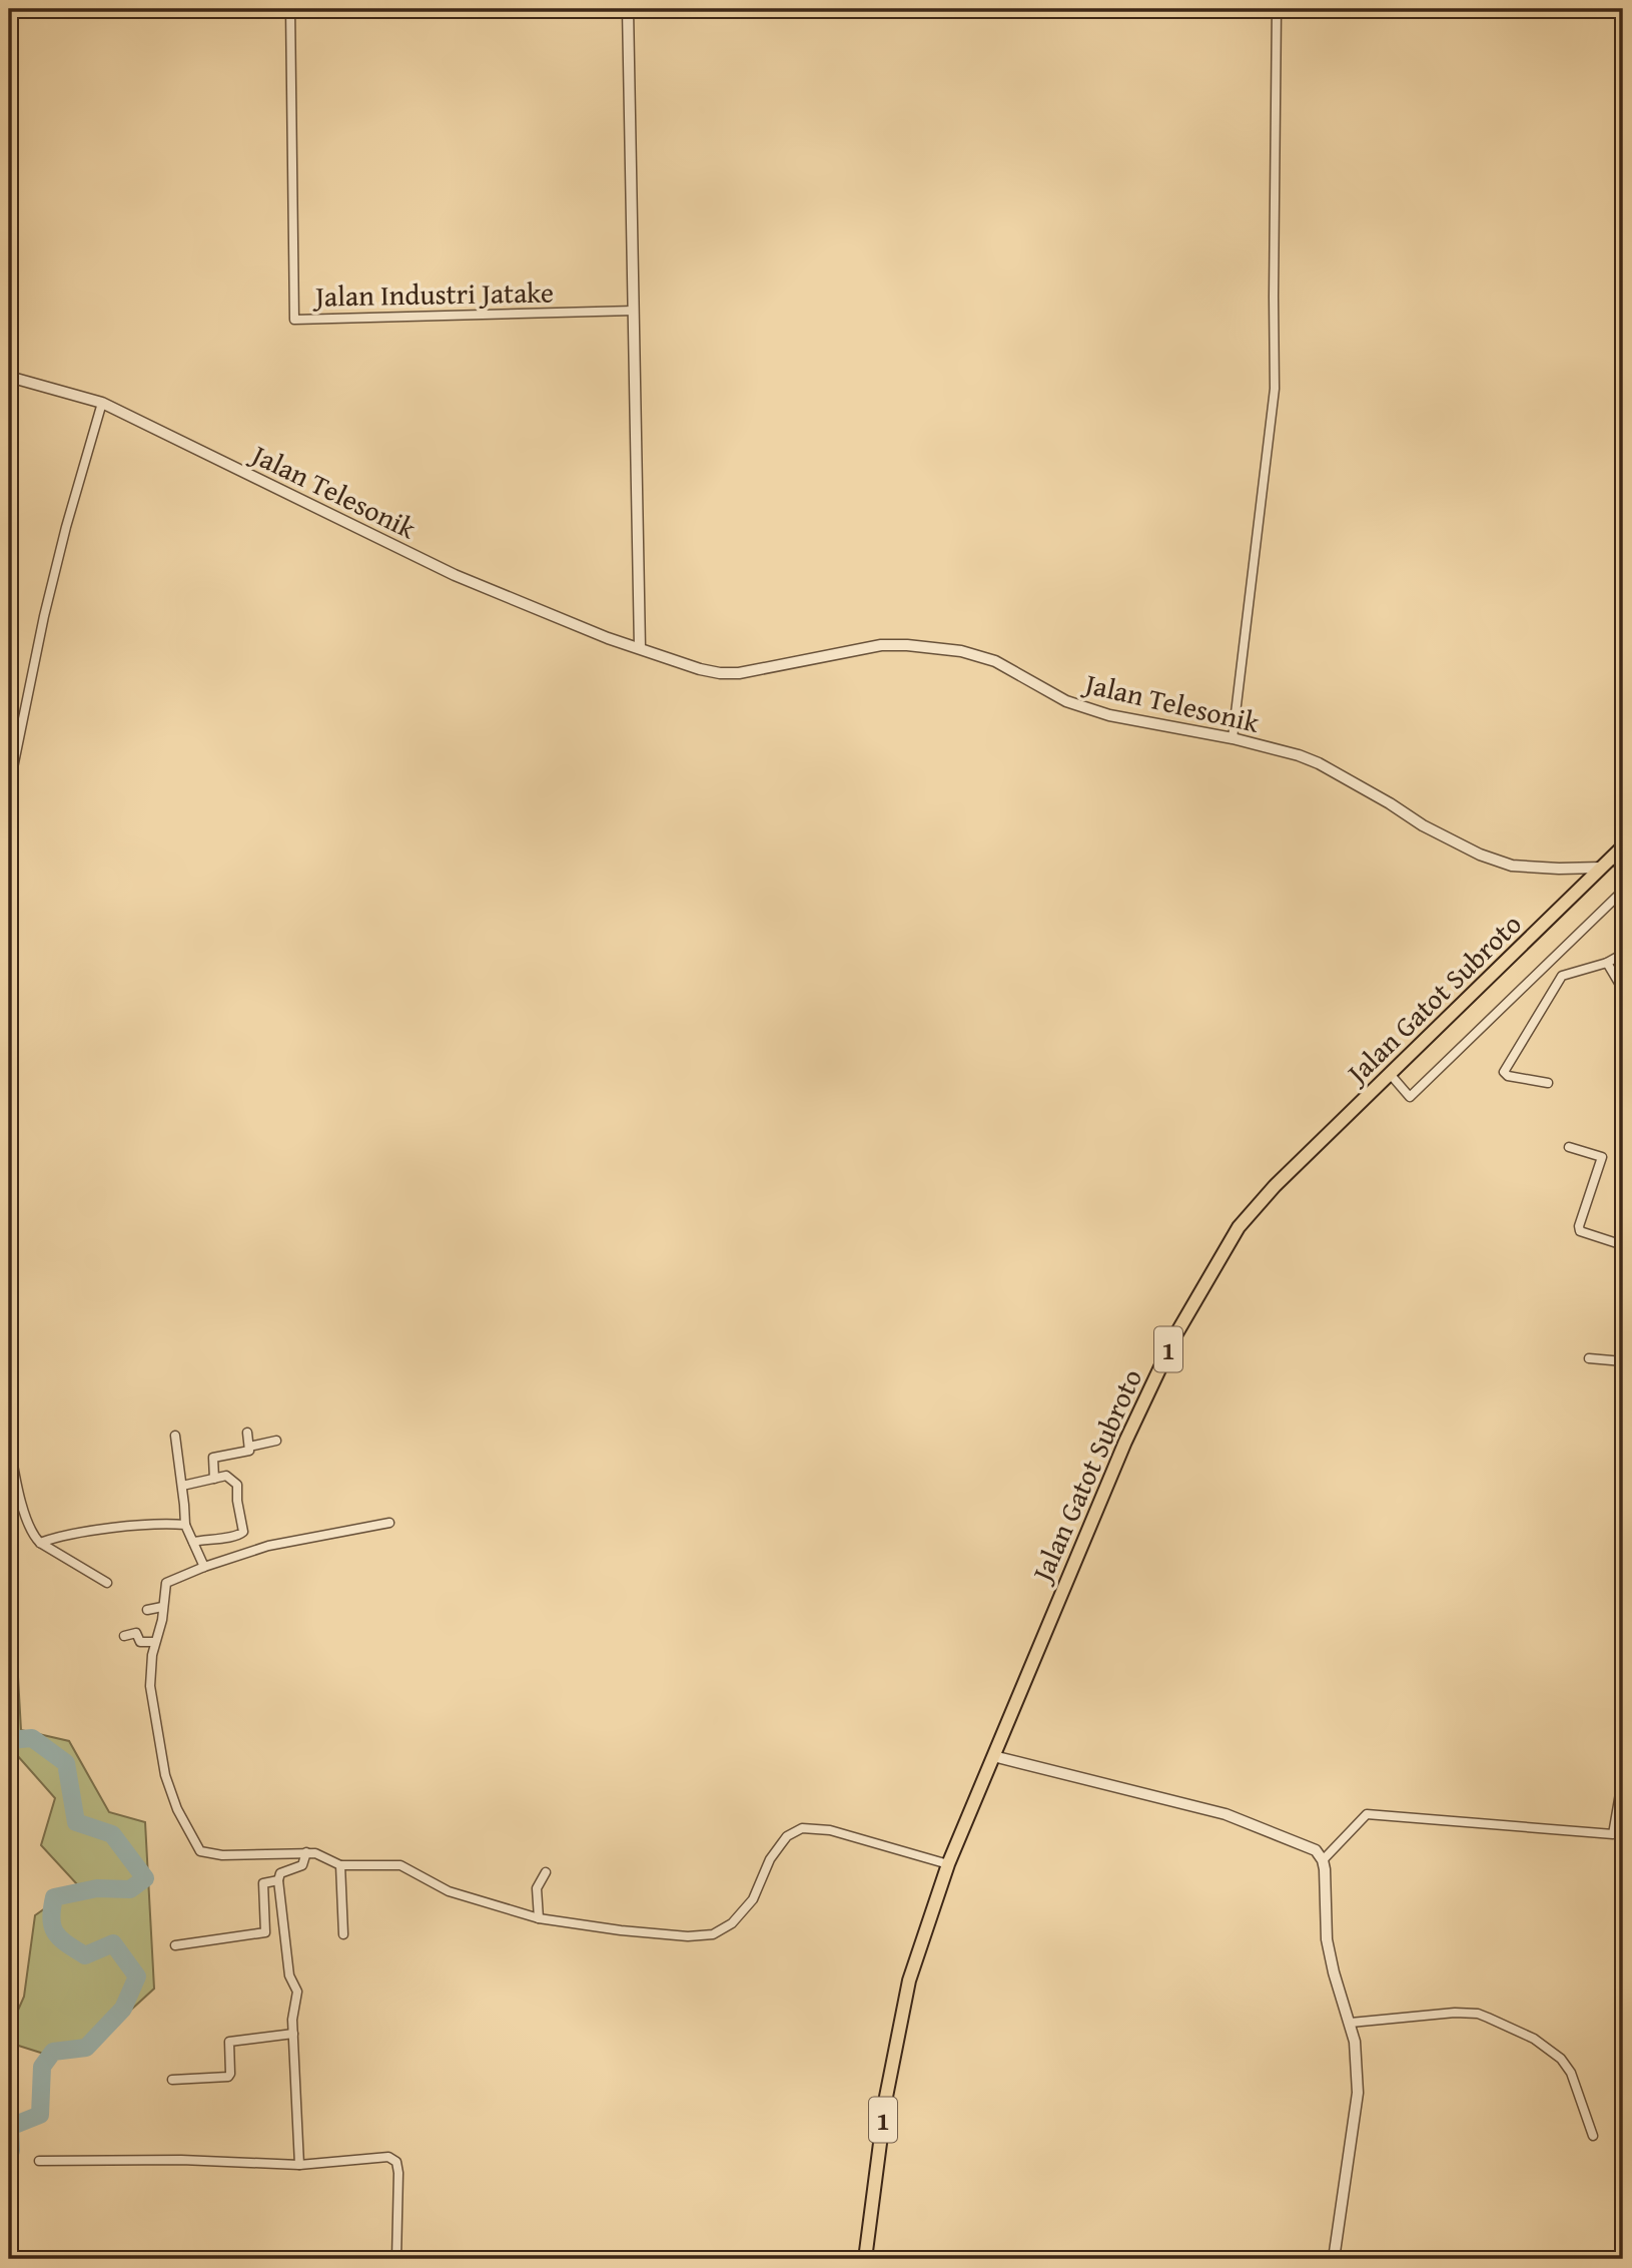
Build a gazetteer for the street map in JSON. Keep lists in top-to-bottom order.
{
  "streets": {
    "highway": ["Jalan Gatot Subroto", "1"],
    "street": ["Jalan Industri Jatake", "Jalan Telesonik"]
  },
  "crossings": [
    ["Jalan Telesonik", "Jalan Gatot Subroto"]
  ]
}
